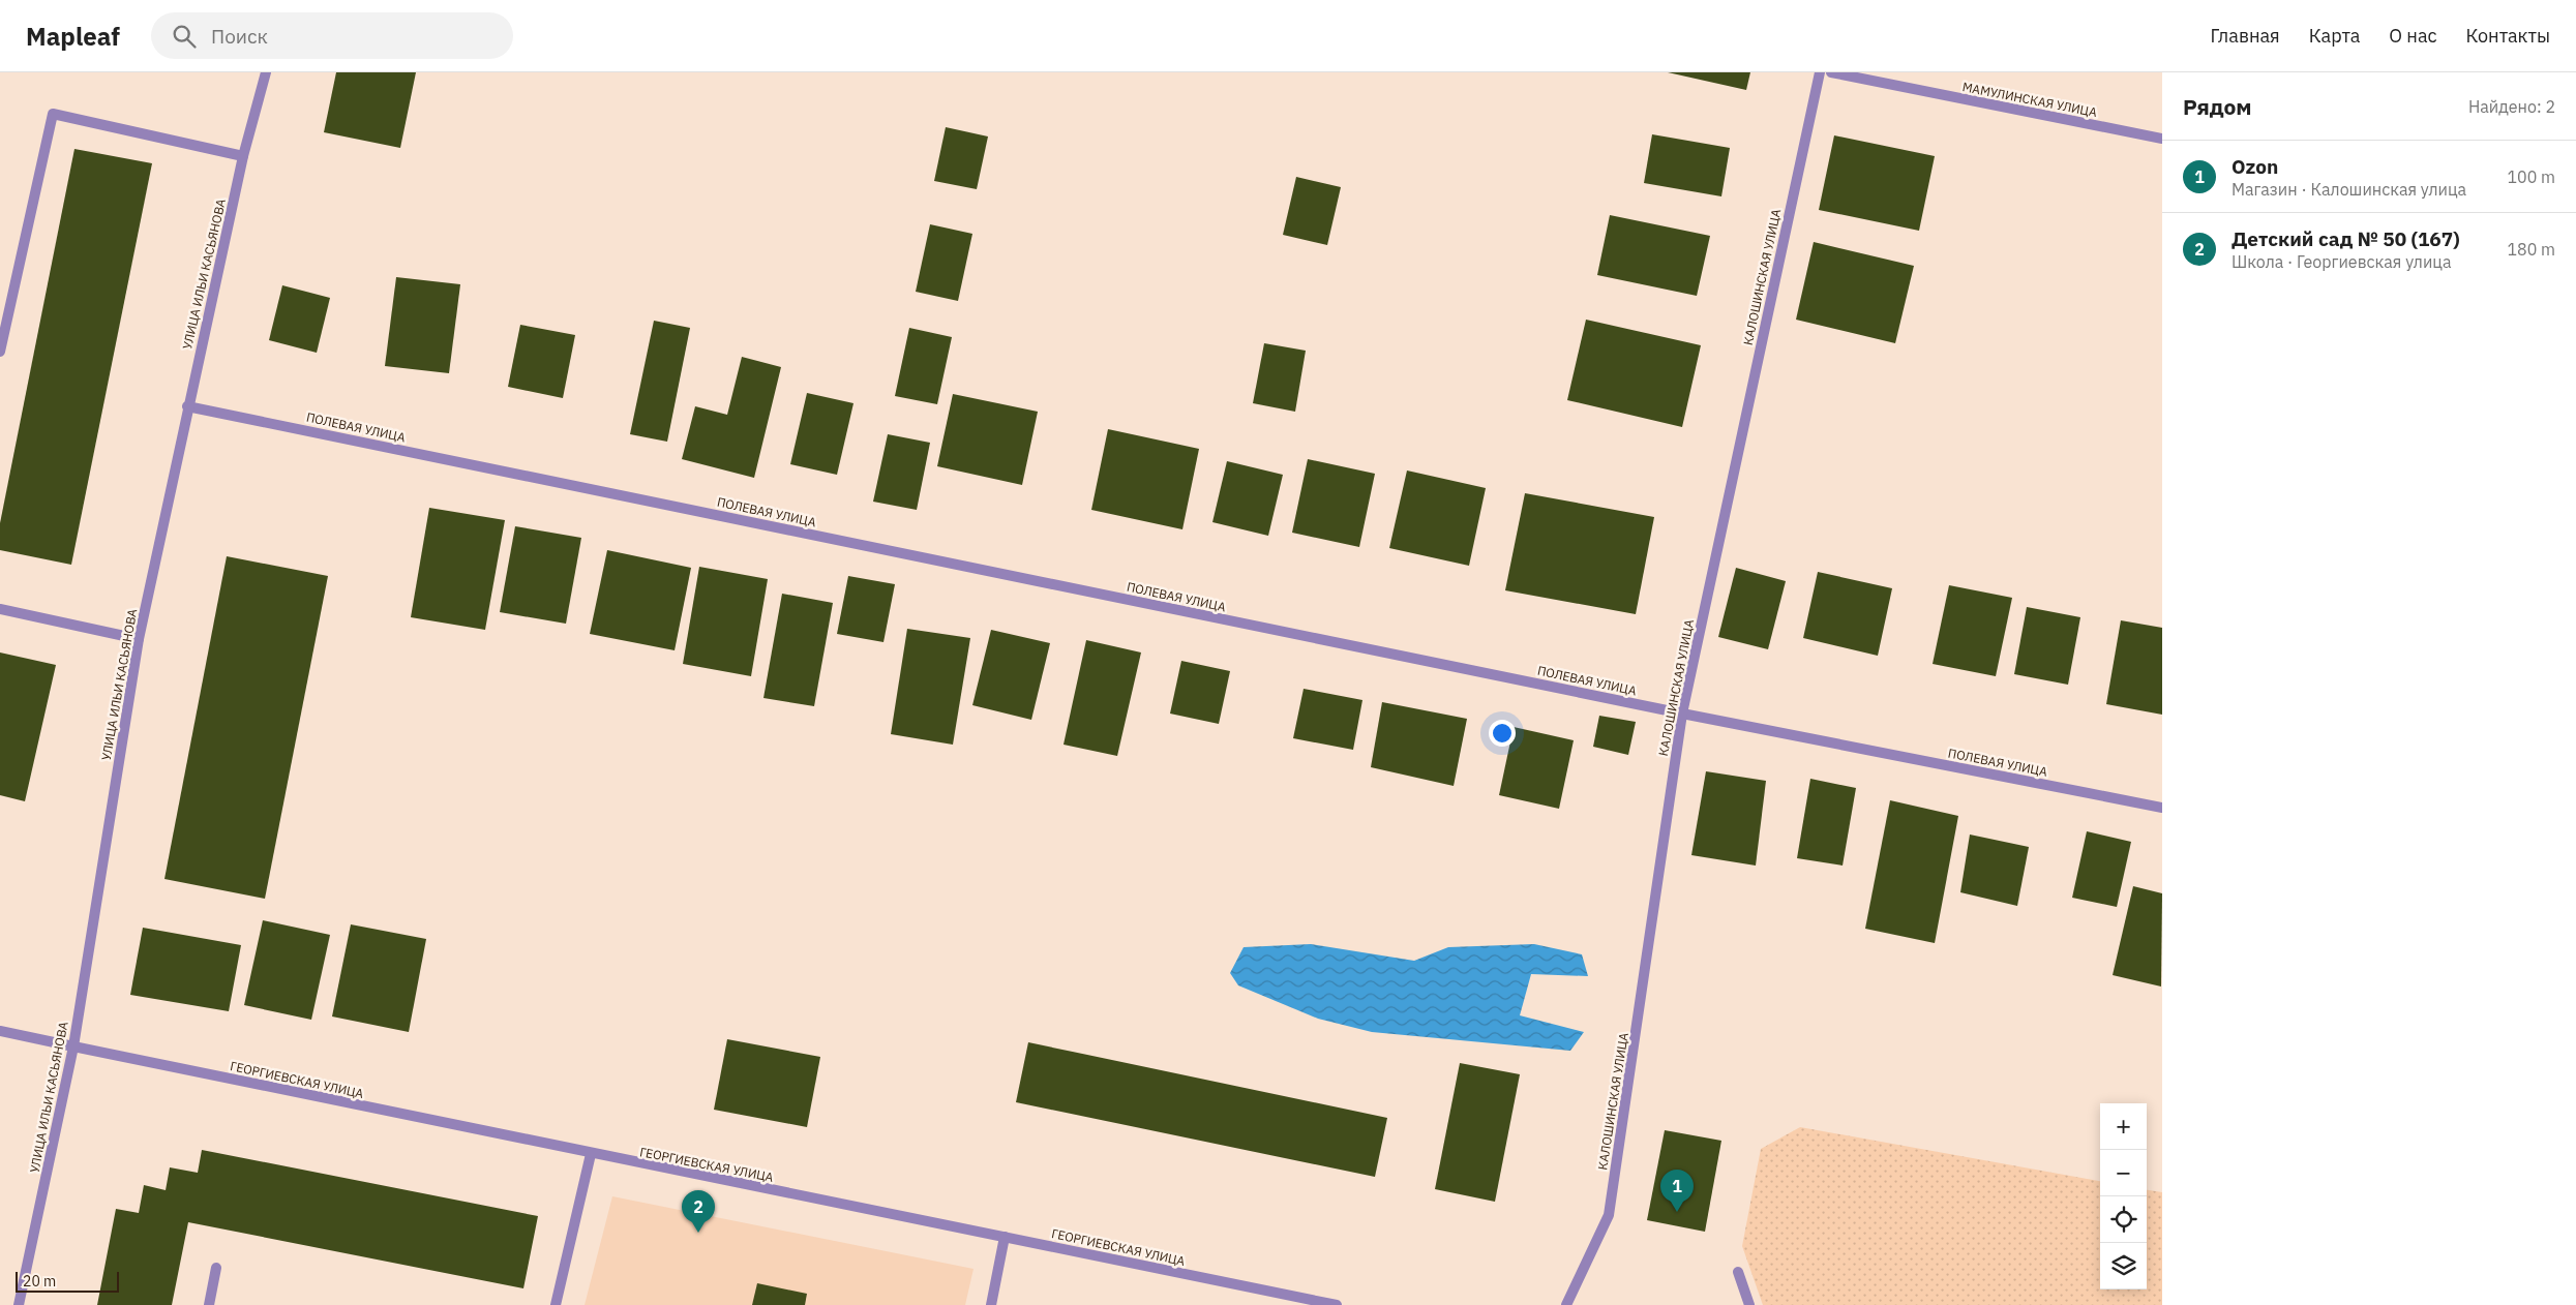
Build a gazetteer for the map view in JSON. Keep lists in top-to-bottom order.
{
  "streets": {
    "street": [
      "МАМУЛИНСКАЯ УЛИЦА",
      "УЛИЦА ИЛЬИ КАСЬЯНОВА",
      "КАЛОШИНСКАЯ УЛИЦА",
      "ПОЛЕВАЯ УЛИЦА",
      "ГЕОРГИЕВСКАЯ УЛИЦА"
    ]
  },
  "crossings": [
    ["УЛИЦА ИЛЬИ КАСЬЯНОВА", "ПОЛЕВАЯ УЛИЦА"],
    ["УЛИЦА ИЛЬИ КАСЬЯНОВА", "ГЕОРГИЕВСКАЯ УЛИЦА"],
    ["КАЛОШИНСКАЯ УЛИЦА", "ПОЛЕВАЯ УЛИЦА"]
  ],
  "scale_bar": "20 m",
  "page": {
    "header": "Mapleaf",
    "search": "Поиск",
    "nav": [
      "Главная",
      "Карта",
      "О нас",
      "Контакты"
    ],
    "heading": ["Рядом", "Найдено: 2"],
    "list": [
      {
        "mark": "1",
        "name": "Ozon",
        "note": "Магазин · Калошинская улица",
        "value": "100 m"
      },
      {
        "mark": "2",
        "name": "Детский сад № 50 (167)",
        "note": "Школа · Георгиевская улица",
        "value": "180 m"
      }
    ],
    "map_buttons": ["+", "−"],
    "pins": ["1", "2"],
    "scale": "20 m"
  }
}
